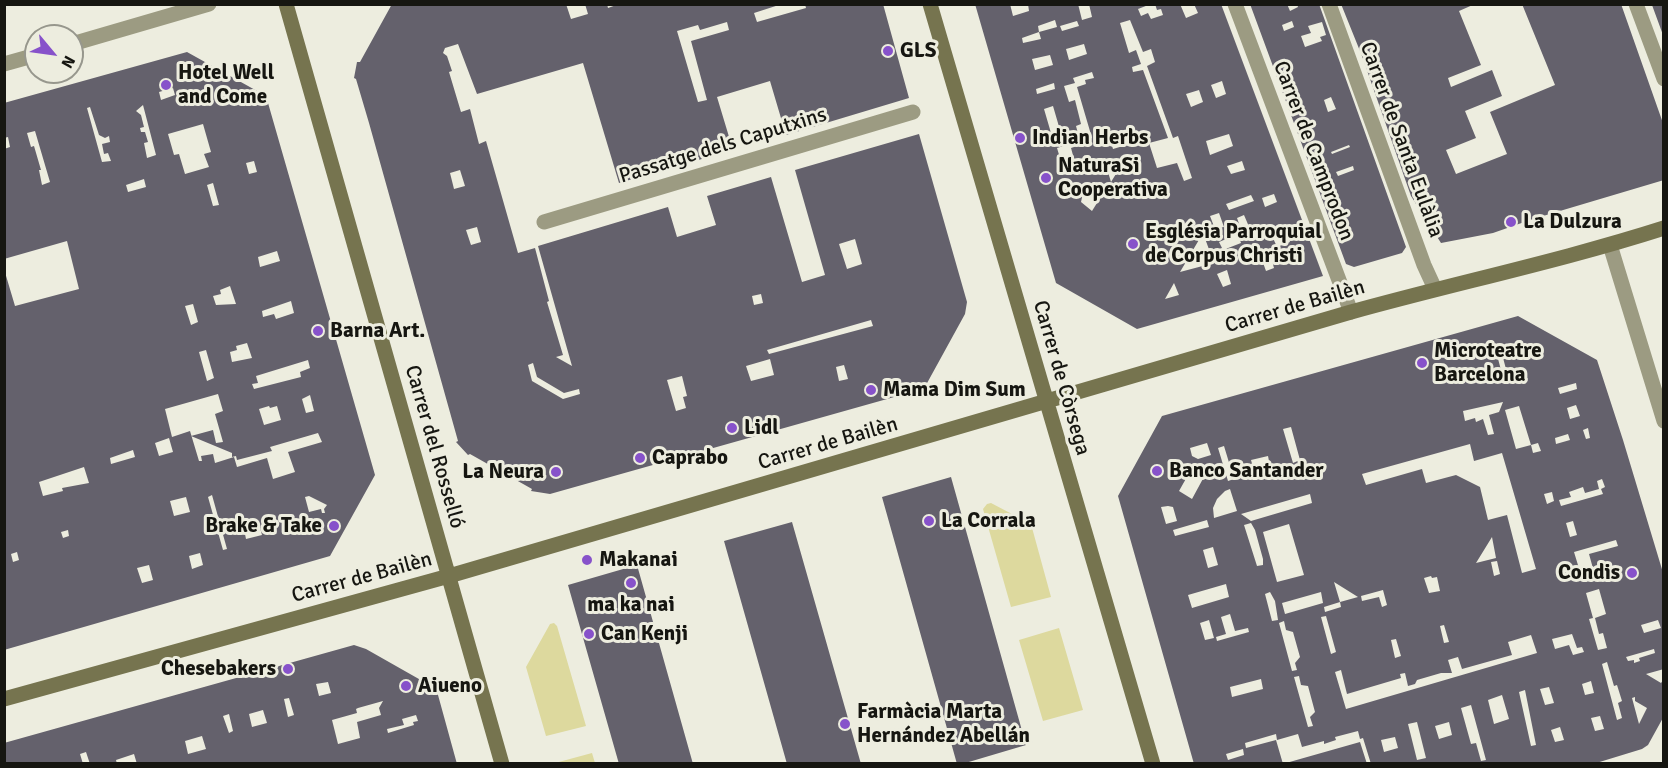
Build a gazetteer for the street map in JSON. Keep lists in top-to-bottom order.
{
  "streets": {
    "street": [
      "Carrer de Santa Eulàlia",
      "Passatge dels Caputxins",
      "Carrer de Camprodon",
      "Carrer de Bailèn",
      "Carrer de Còrsega",
      "Carrer del Rosselló"
    ]
  },
  "crossings": [
    ["Carrer de Santa Eulàlia", "Carrer de Bailèn"],
    ["Carrer de Camprodon", "Carrer de Bailèn"],
    ["Carrer de Bailèn", "Carrer de Còrsega"],
    ["Carrer de Bailèn", "Carrer del Rosselló"]
  ],
  "places": [
    "GLS",
    "Hotel Well and Come",
    "Indian Herbs",
    "NaturaSi Cooperativa",
    "La Dulzura",
    "Església Parroquial de Corpus Christi",
    "Barna Art.",
    "Microteatre Barcelona",
    "Mama Dim Sum",
    "Lidl",
    "Caprabo",
    "Banco Santander",
    "La Neura",
    "La Corrala",
    "Brake & Take",
    "Makanai",
    "Condis",
    "ma ka nai",
    "Can Kenji",
    "Chesebakers",
    "Aiueno",
    "Farmàcia Marta Hernández Abellán"
  ],
  "north": "bottom right"
}
